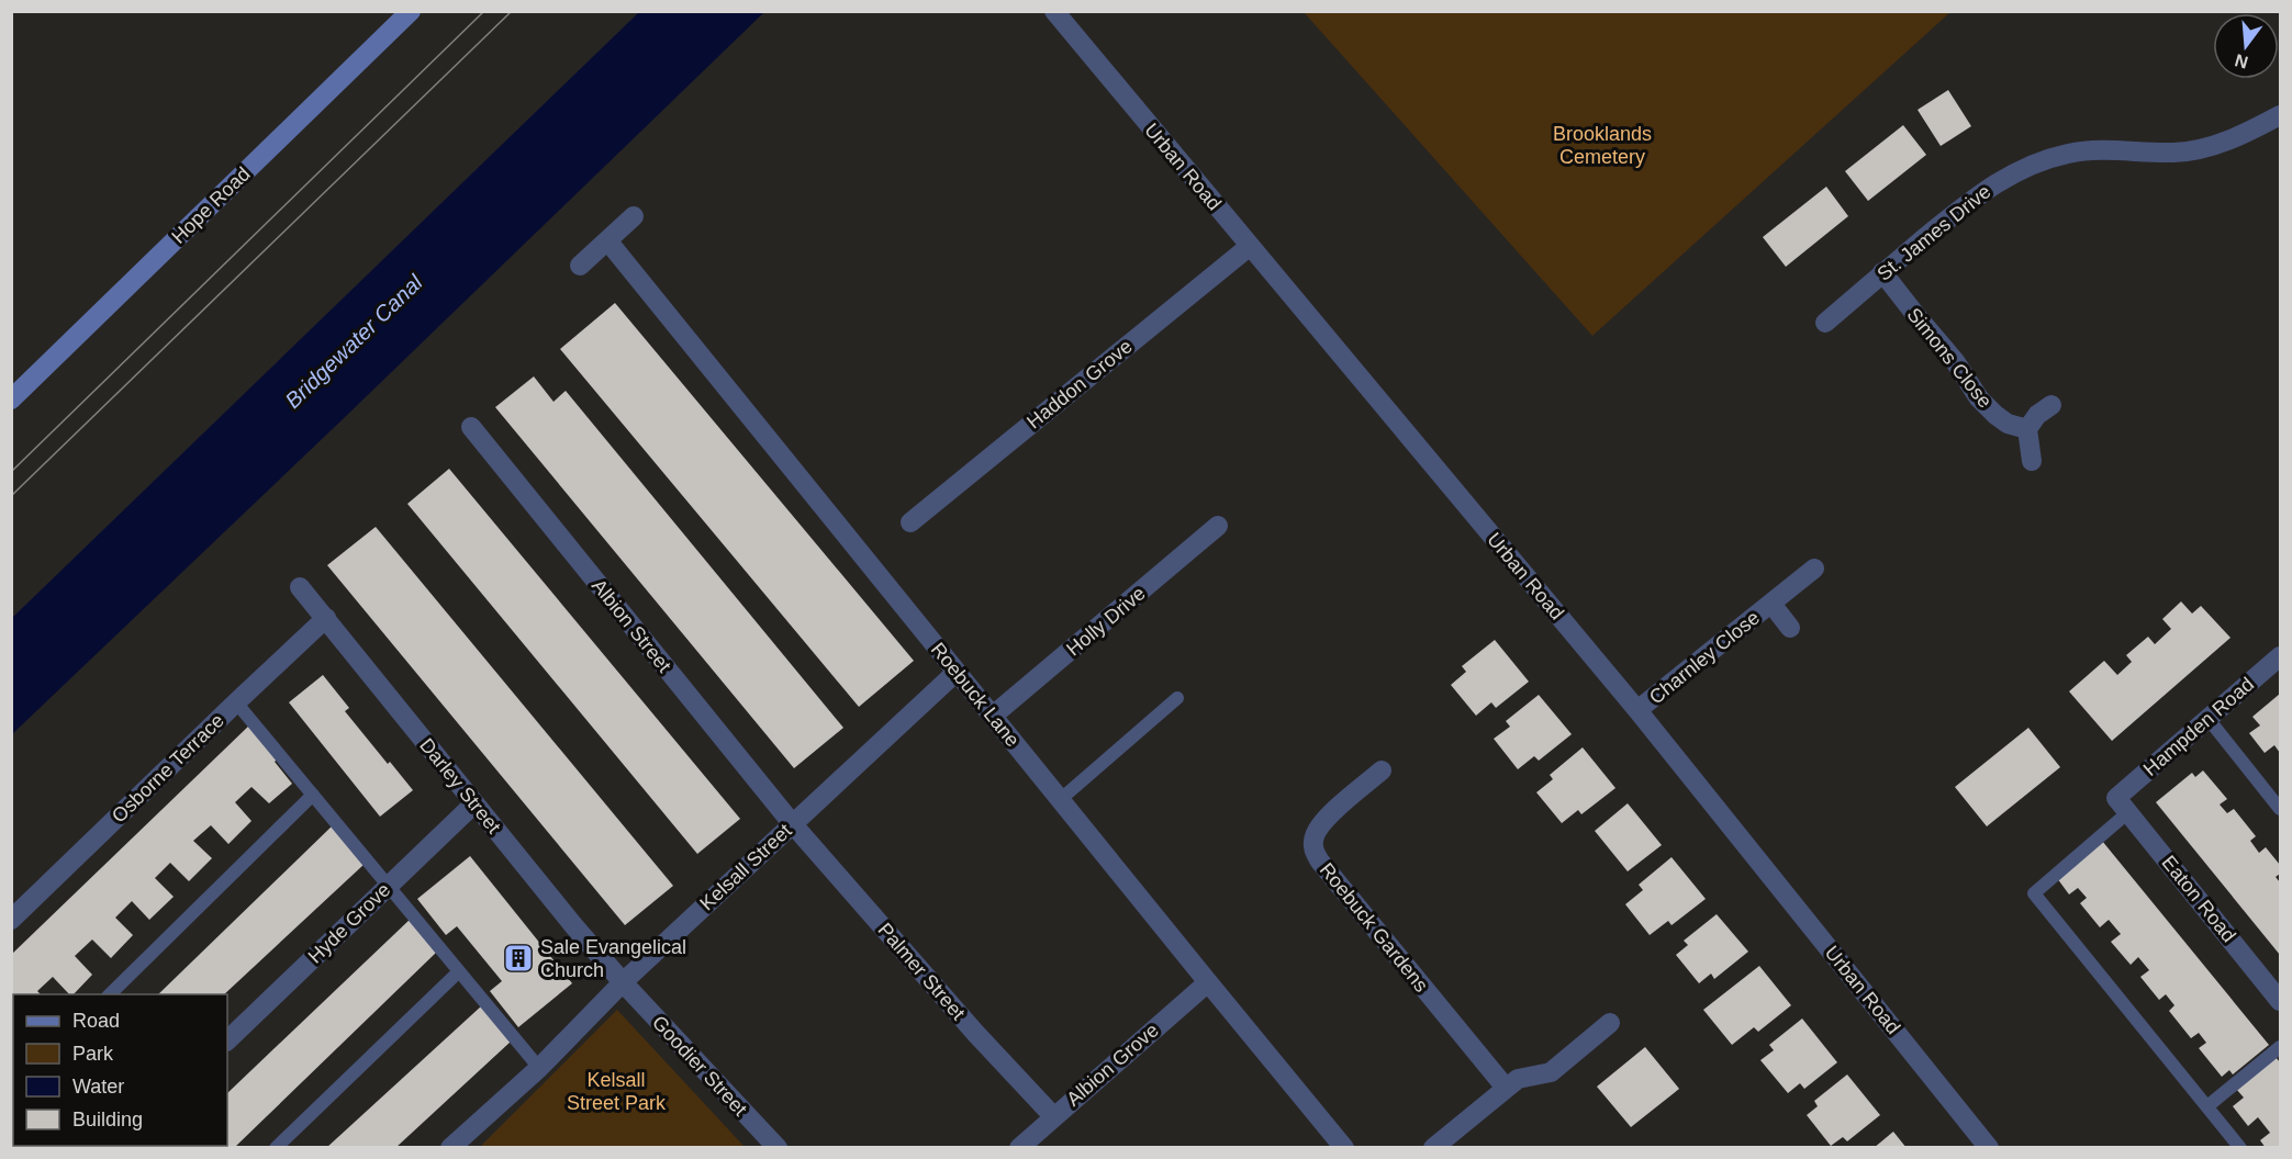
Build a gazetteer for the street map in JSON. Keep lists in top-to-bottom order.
{
  "streets": {
    "street": [
      "Urban Road",
      "Hope Road",
      "St. James Drive",
      "Simons Close",
      "Haddon Grove",
      "Holly Drive",
      "Albion Street",
      "Charnley Close",
      "Roebuck Lane",
      "Hampden Road",
      "Osborne Terrace",
      "Darley Street",
      "Kelsall Street",
      "Eaton Road",
      "Hyde Grove",
      "Roebuck Gardens",
      "Palmer Street",
      "Albion Grove",
      "Goodier Street"
    ]
  },
  "crossings": [
    ["Urban Road", "Haddon Grove"],
    ["Urban Road", "Charnley Close"],
    ["St. James Drive", "Simons Close"],
    ["Holly Drive", "Roebuck Lane"],
    ["Albion Street", "Kelsall Street"],
    ["Albion Street", "Palmer Street"],
    ["Roebuck Lane", "Kelsall Street"],
    ["Roebuck Lane", "Albion Grove"],
    ["Hampden Road", "Eaton Road"],
    ["Osborne Terrace", "Darley Street"],
    ["Darley Street", "Kelsall Street"],
    ["Darley Street", "Hyde Grove"],
    ["Darley Street", "Goodier Street"],
    ["Kelsall Street", "Palmer Street"],
    ["Kelsall Street", "Goodier Street"],
    ["Palmer Street", "Albion Grove"]
  ],
  "water": ["Bridgewater Canal"],
  "parks": ["Brooklands Cemetery", "Kelsall Street Park"],
  "places": {
    "building": ["Sale Evangelical Church"]
  },
  "legend": [
    "Road",
    "Park",
    "Water",
    "Building"
  ],
  "north": "bottom"
}
